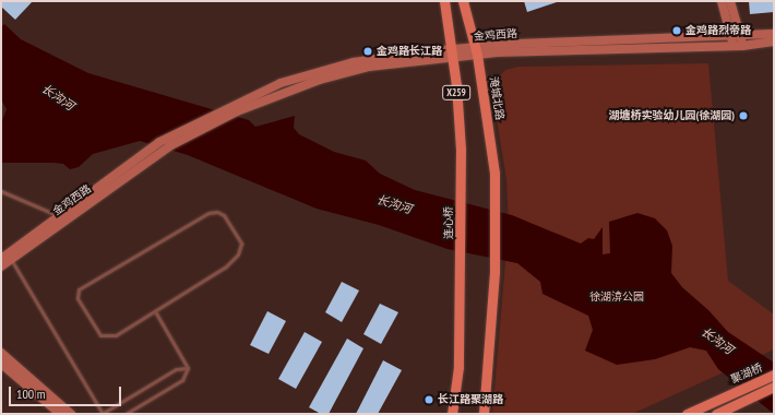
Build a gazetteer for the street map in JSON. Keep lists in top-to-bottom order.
{
  "streets": {
    "main road": [
      "X259",
      "淹城北路",
      "连心桥",
      "聚湖桥"
    ],
    "street": ["金鸡西路"]
  },
  "crossings": [
    ["金鸡西路", "X259"],
    ["金鸡西路", "淹城北路"],
    ["金鸡西路", "连心桥"],
    ["X259", "连心桥"]
  ],
  "water": ["长沟河"],
  "parks": ["徐湖渰公园"],
  "places": [
    "金鸡路烈帝路",
    "金鸡路长江路",
    "湖塘桥实验幼儿园(徐湖园)",
    "长江路聚湖路"
  ],
  "scale_bar": "100 m"
}
